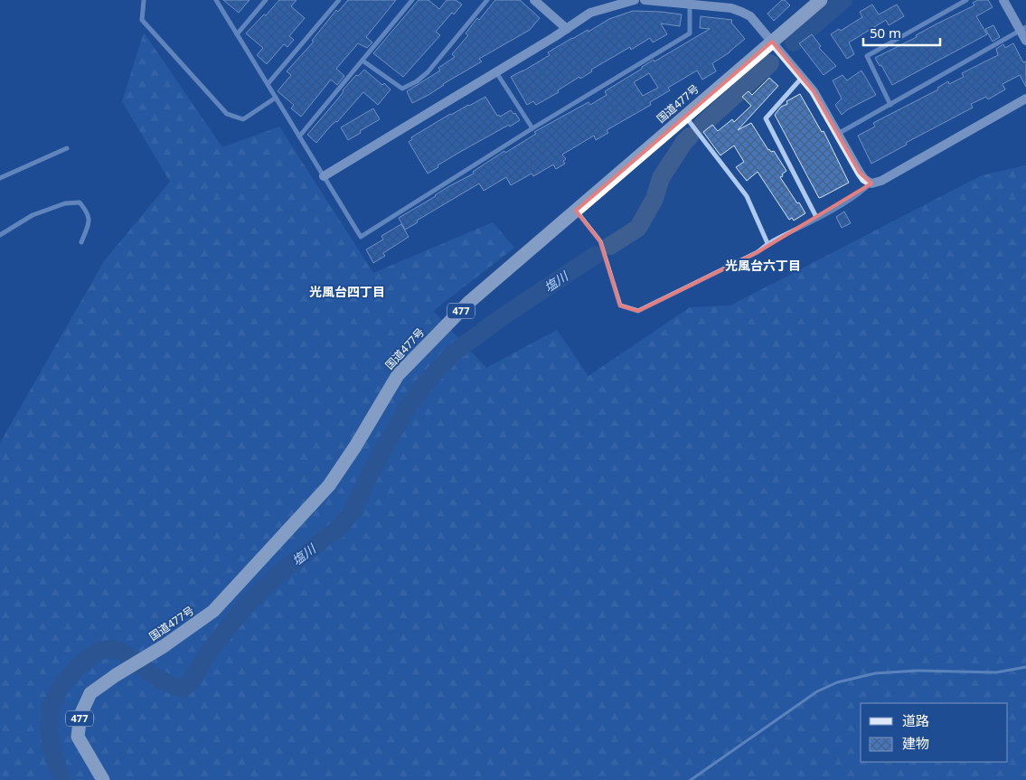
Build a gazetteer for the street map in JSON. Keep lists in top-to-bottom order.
{
  "streets": {
    "highway": ["国道477号", "477"]
  },
  "districts": ["光風台六丁目", "光風台四丁目"],
  "water": ["塩川"],
  "legend": ["道路", "建物"],
  "scale_bar": "50 m"
}
